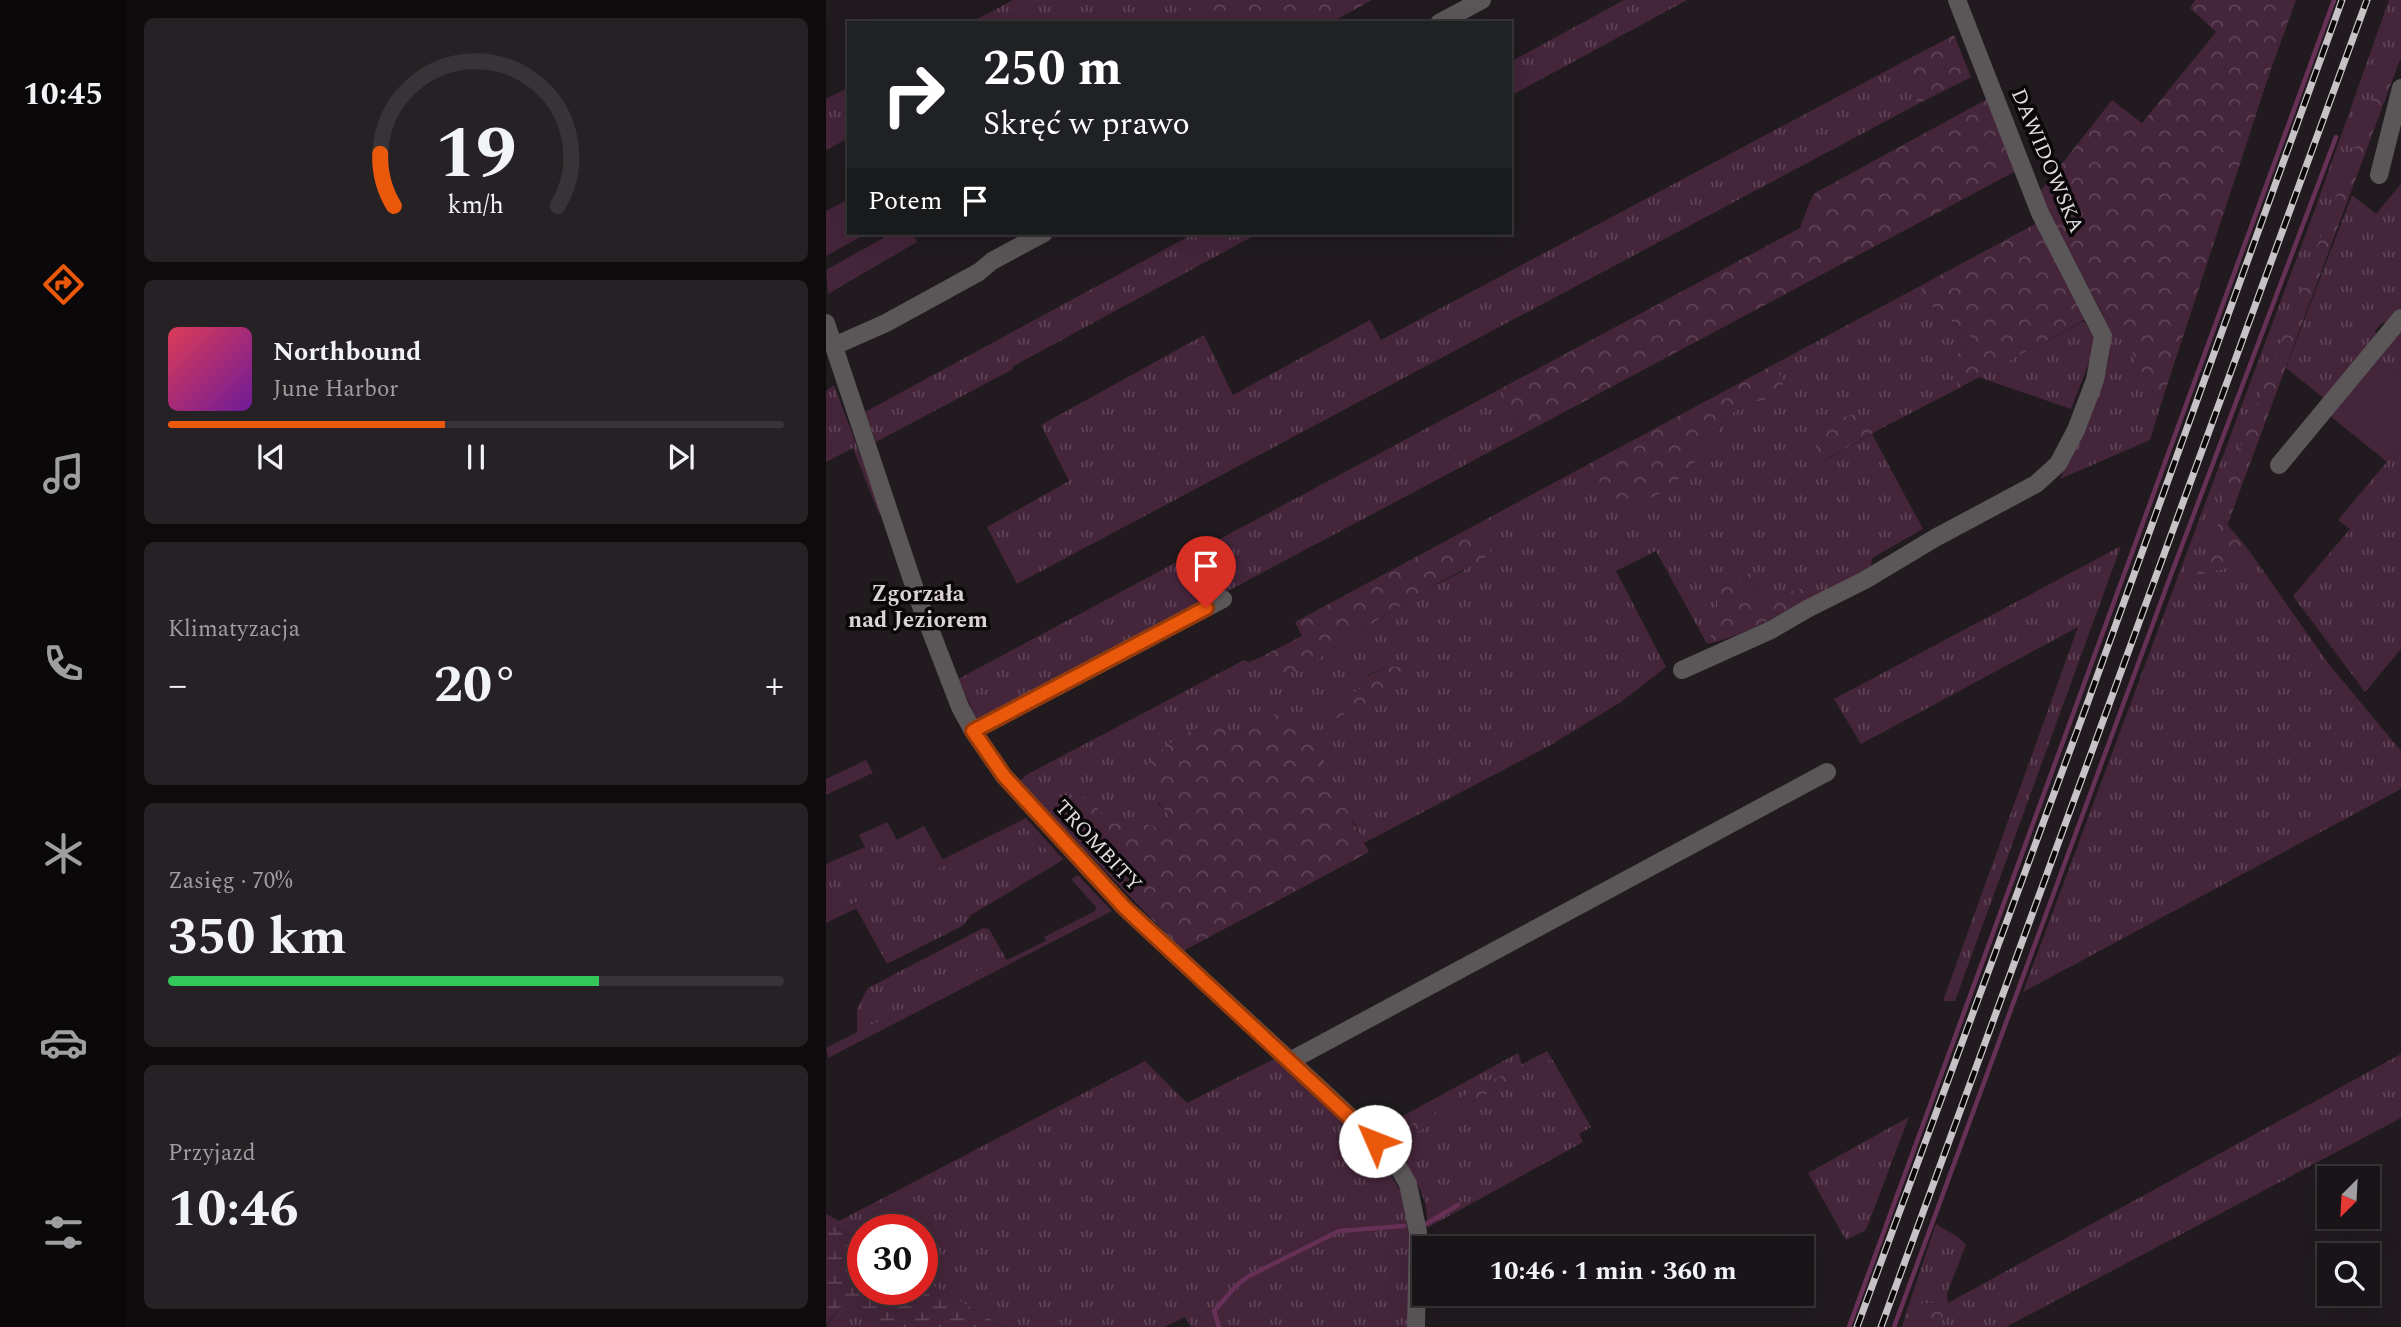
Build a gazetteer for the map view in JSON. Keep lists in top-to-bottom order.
{
  "streets": {
    "street": ["DAWIDOWSKA", "TROMBITY"]
  },
  "districts": ["Zgorzała nad Jeziorem"],
  "north": "bottom left",
  "page": {
    "tabs": "10:45",
    "turn": ["250 m", "Skręć w prawo"],
    "then": "Potem",
    "song": ["Northbound", "June Harbor"],
    "tile": [
      "Klimatyzacja",
      ["Zasięg · 70%", "350 km"],
      ["Przyjazd", "10:46"]
    ],
    "heat": ["−", "20°", "+"],
    "limit": "30",
    "trip": "10:46 · 1 min · 360 m",
    "gauge": ["19", "km/h"]
  }
}
